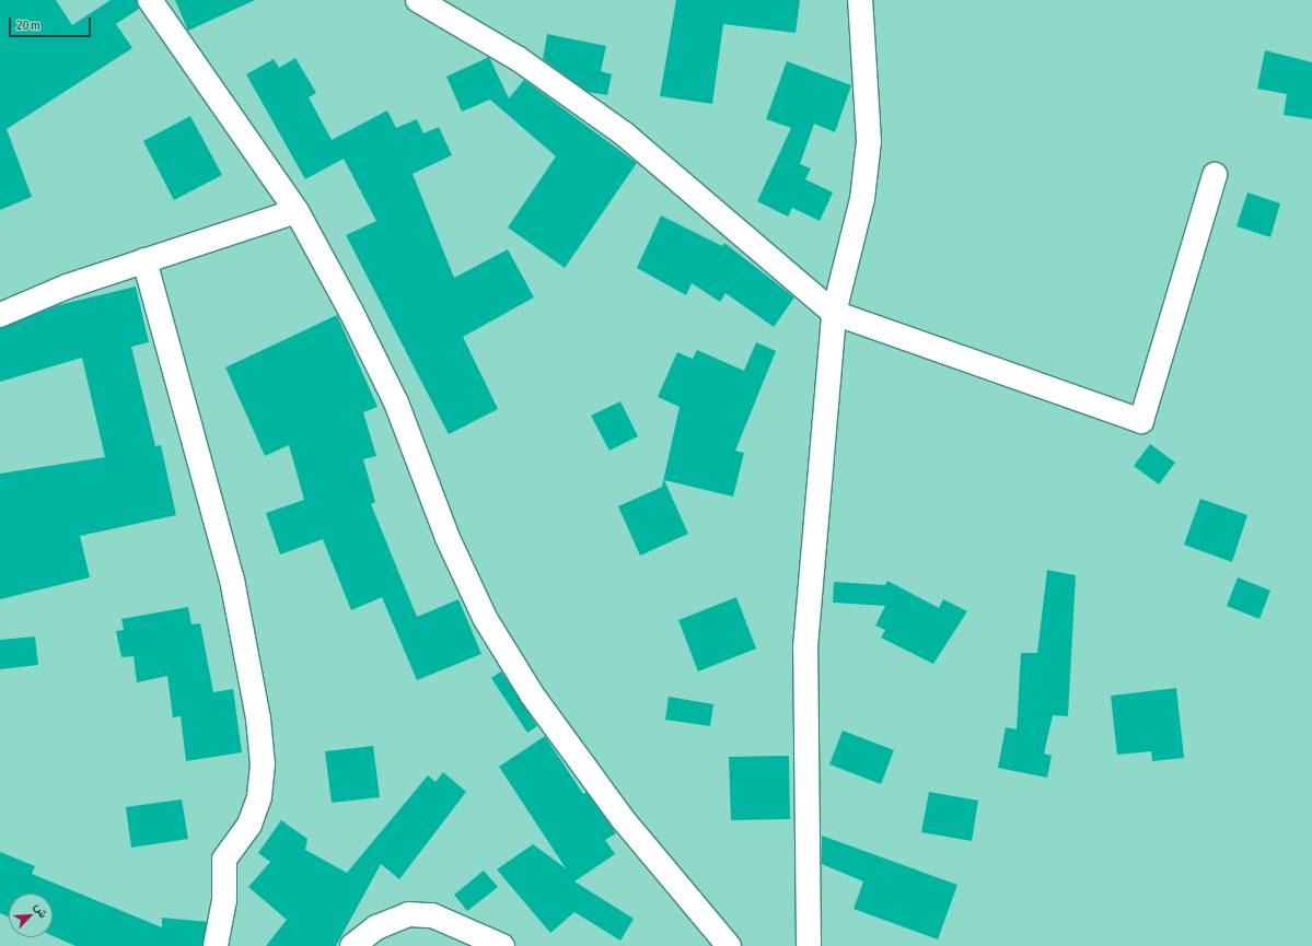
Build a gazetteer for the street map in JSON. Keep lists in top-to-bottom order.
{
  "scale_bar": "20 m",
  "north": "top right"
}
